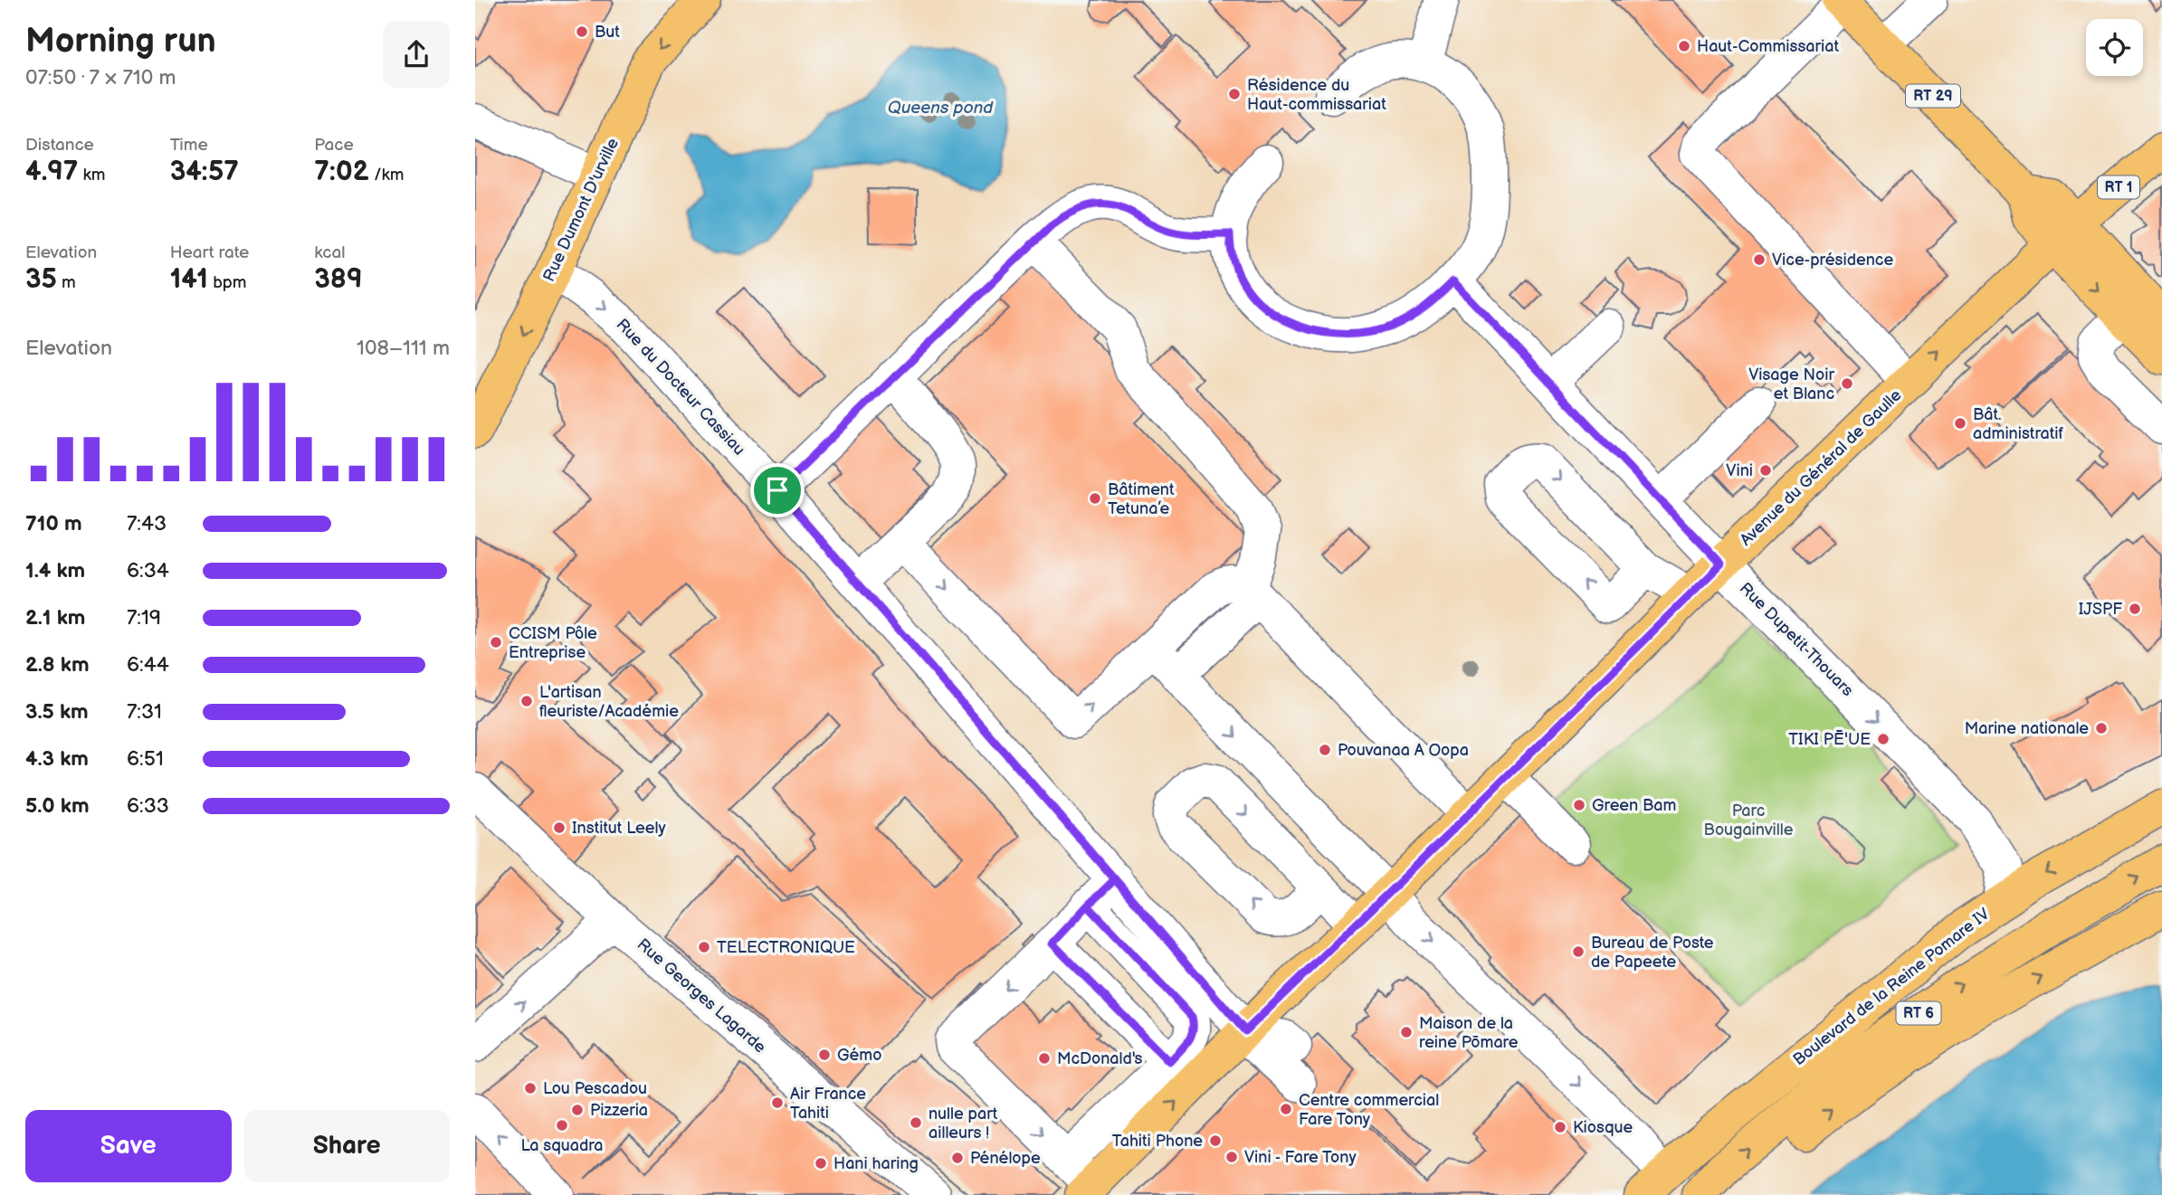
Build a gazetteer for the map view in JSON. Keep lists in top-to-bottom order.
{
  "streets": {
    "main road": [
      "RT 29",
      "RT 1",
      "Rue Dumont D'urville",
      "Avenue du Général de Gaulle",
      "Boulevard de la Reine Pomare IV",
      "RT 6"
    ],
    "street": ["Rue du Docteur Cassiau", "Rue Dupetit-Thouars", "Rue Georges Lagarde"]
  },
  "crossings": [
    ["RT 29", "RT 1"],
    ["RT 29", "Avenue du Général de Gaulle"],
    ["RT 1", "Avenue du Général de Gaulle"],
    ["Rue Dumont D'urville", "Rue du Docteur Cassiau"],
    ["Rue du Docteur Cassiau", "Avenue du Général de Gaulle"],
    ["Avenue du Général de Gaulle", "Rue Dupetit-Thouars"],
    ["Rue Dupetit-Thouars", "Boulevard de la Reine Pomare IV"],
    ["Boulevard de la Reine Pomare IV", "RT 6"]
  ],
  "one_way": ["Rue Dumont D'urville", "Rue Dupetit-Thouars"],
  "water": ["Queens pond"],
  "parks": ["Parc Bougainville"],
  "places": [
    "But",
    "Haut-Commissariat",
    "Résidence du Haut-commissariat",
    "Vice-présidence",
    "Visage Noir et Blanc",
    "Bât. administratif",
    "Vini",
    "Bâtiment Tetuna’e",
    "IJSPF",
    "CCISM Pôle Entreprise",
    "L'artisan fleuriste/Académie",
    "Marine nationale",
    "TIKI PĒ'UE",
    "Pouvanaa A Oopa",
    "Green Bam",
    "Institut Leely",
    "TELECTRONIQUE",
    "Bureau de Poste de Papeete",
    "Maison de la reine Pōmare",
    "Gémo",
    "McDonald's",
    "Lou Pescadou",
    "Air France Tahiti",
    "Centre commercial Fare Tony",
    "Pizzeria",
    "nulle part ailleurs !",
    "La squadra",
    "Kiosque",
    "Tahiti Phone",
    "Vini - Fare Tony",
    "Pénélope",
    "Hani haring"
  ],
  "page": {
    "heading": ["Morning run", "07:50 · 7 × 710 m"],
    "stats": [
      ["Distance", "4.97 km"],
      ["Time", "34:57"],
      ["Pace", "7:02 /km"],
      ["Elevation", "35 m"],
      ["Heart rate", "141 bpm"],
      ["kcal", "389"]
    ],
    "chart": ["Elevation", "108–111 m"],
    "list": [
      {
        "name": "710 m",
        "note": "7:43"
      },
      {
        "name": "1.4 km",
        "note": "6:34"
      },
      {
        "name": "2.1 km",
        "note": "7:19"
      },
      {
        "name": "2.8 km",
        "note": "6:44"
      },
      {
        "name": "3.5 km",
        "note": "7:31"
      },
      {
        "name": "4.3 km",
        "note": "6:51"
      },
      {
        "name": "5.0 km",
        "note": "6:33"
      }
    ],
    "buttons": ["Save", "Share"]
  }
}
